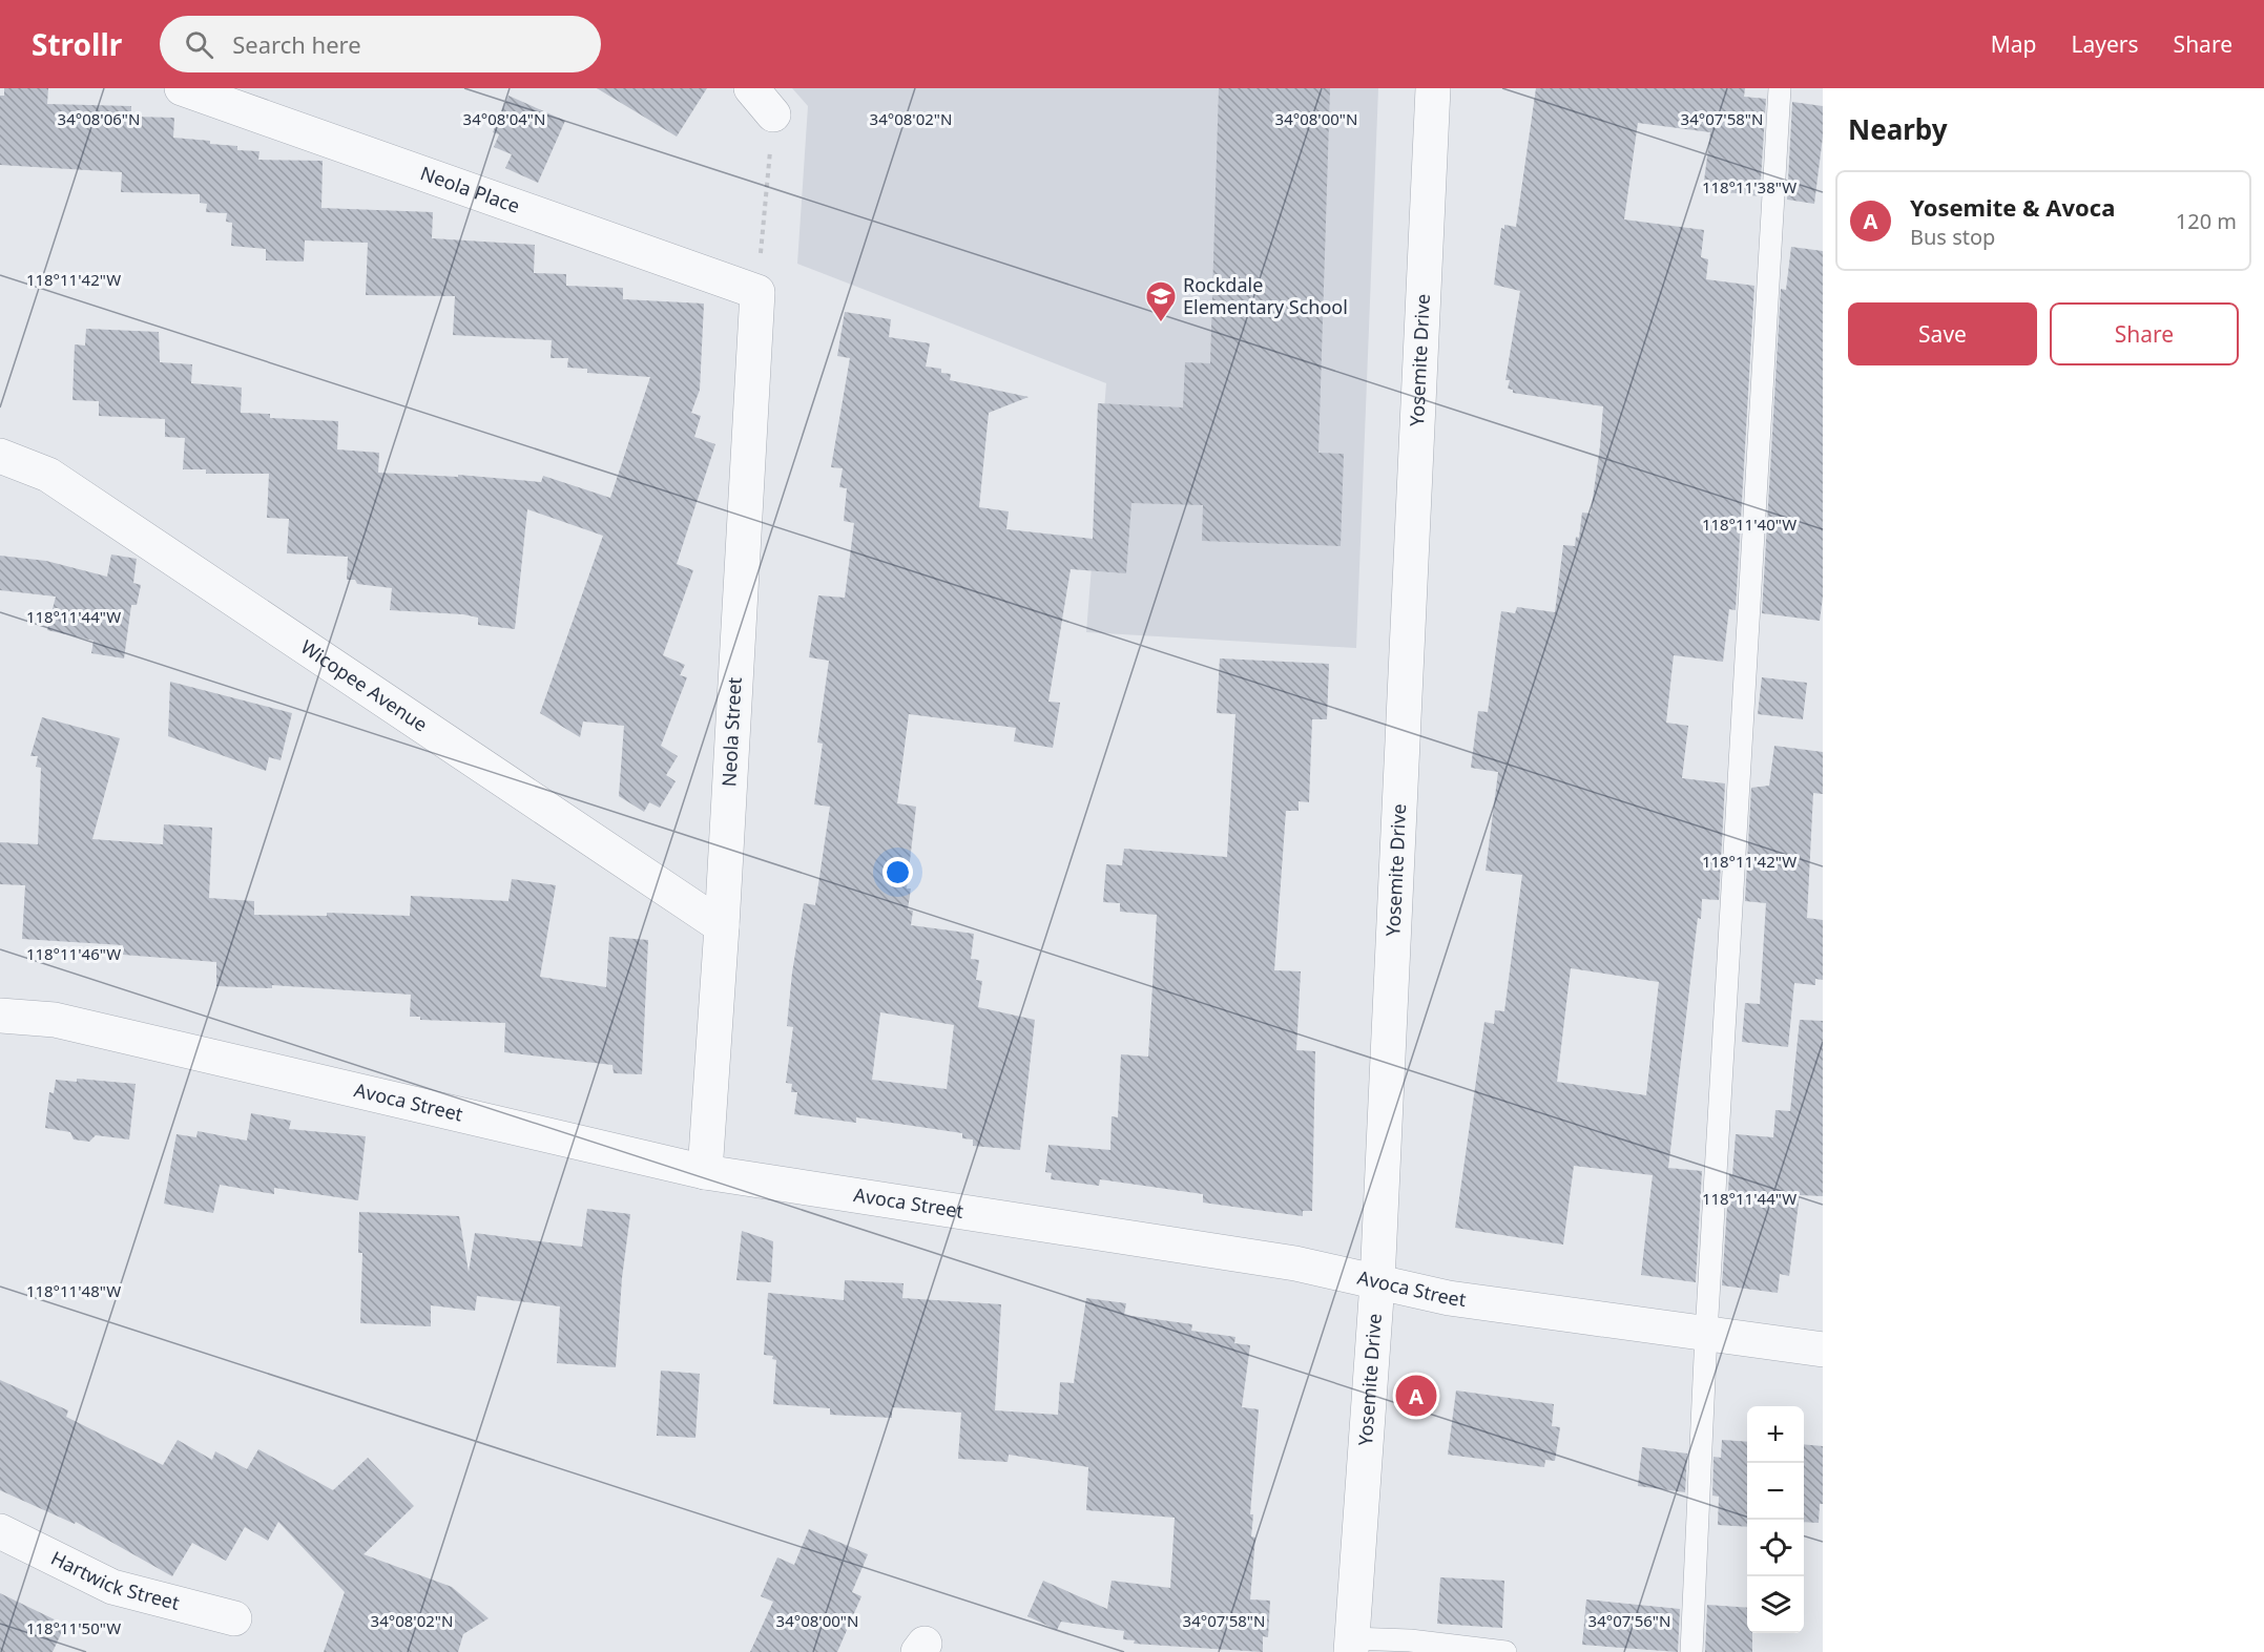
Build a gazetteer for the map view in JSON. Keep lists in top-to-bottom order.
{
  "streets": {
    "street": [
      "Neola Place",
      "Yosemite Drive",
      "Wicopee Avenue",
      "Neola Street",
      "Avoca Street",
      "Hartwick Street"
    ]
  },
  "crossings": [
    ["Neola Place", "Neola Street"],
    ["Yosemite Drive", "Avoca Street"],
    ["Wicopee Avenue", "Neola Street"],
    ["Neola Street", "Avoca Street"]
  ],
  "places": {
    "school or university": ["Rockdale Elementary School"]
  },
  "page": {
    "header": "Strollr",
    "search": "Search here",
    "nav": ["Map", "Layers", "Share"],
    "heading": "Nearby",
    "list": [
      {
        "mark": "A",
        "name": "Yosemite & Avoca",
        "note": "Bus stop",
        "value": "120 m"
      }
    ],
    "buttons": ["Save", "Share"],
    "pins": "A",
    "map_buttons": ["+", "−"]
  },
  "coordinates": [
    "34°08'06\"N",
    "34°08'04\"N",
    "34°08'02\"N",
    "34°08'00\"N",
    "34°07'58\"N",
    "118°11'38\"W",
    "118°11'42\"W",
    "118°11'40\"W",
    "118°11'44\"W",
    "118°11'46\"W",
    "118°11'48\"W",
    "34°07'56\"N",
    "118°11'50\"W"
  ]
}
